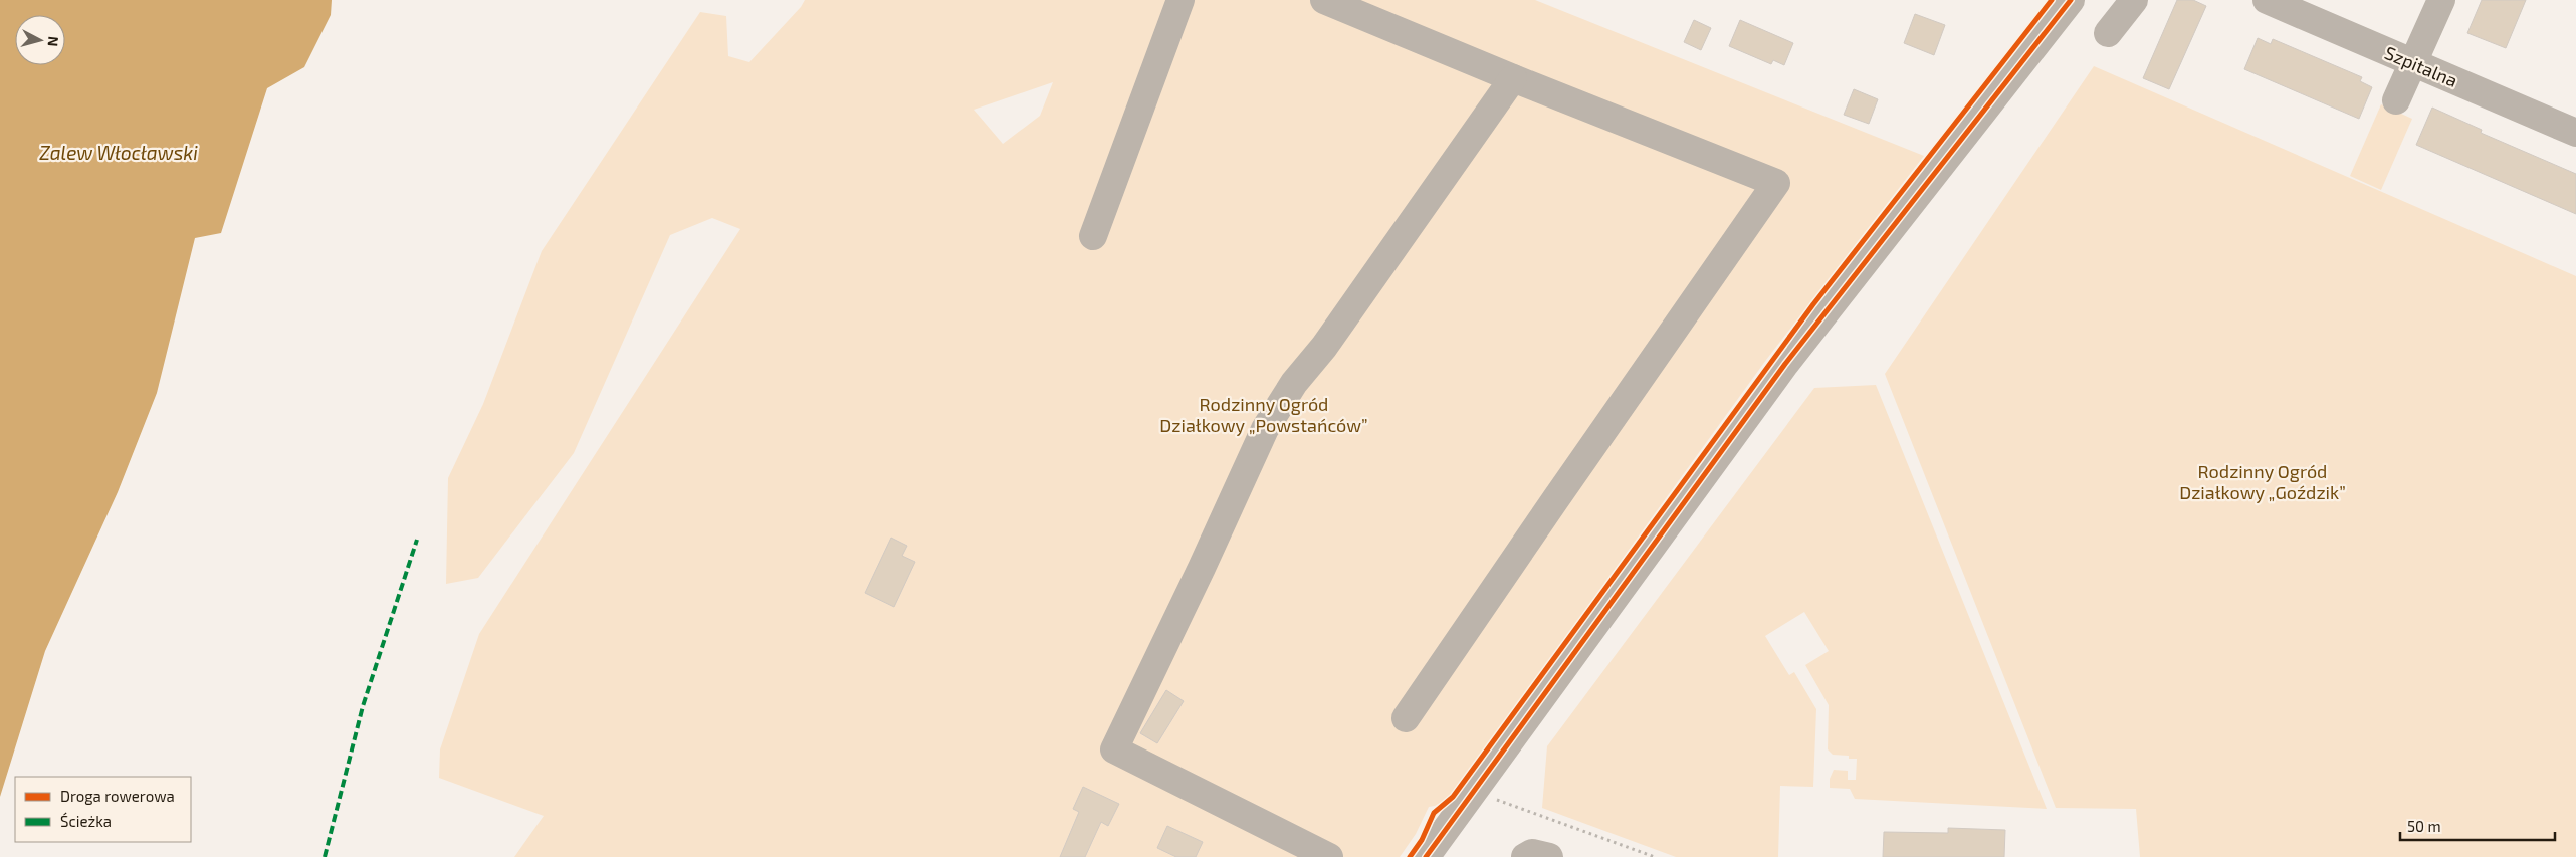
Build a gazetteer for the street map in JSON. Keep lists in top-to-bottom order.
{
  "streets": {
    "street": ["Szpitalna"]
  },
  "water": ["Zalew Włocławski"],
  "parks": ["Rodzinny Ogród Działkowy „Powstańców”", "Rodzinny Ogród Działkowy „Goździk”"],
  "legend": ["Droga rowerowa", "Ścieżka"],
  "scale_bar": "50 m",
  "north": "right"
}
